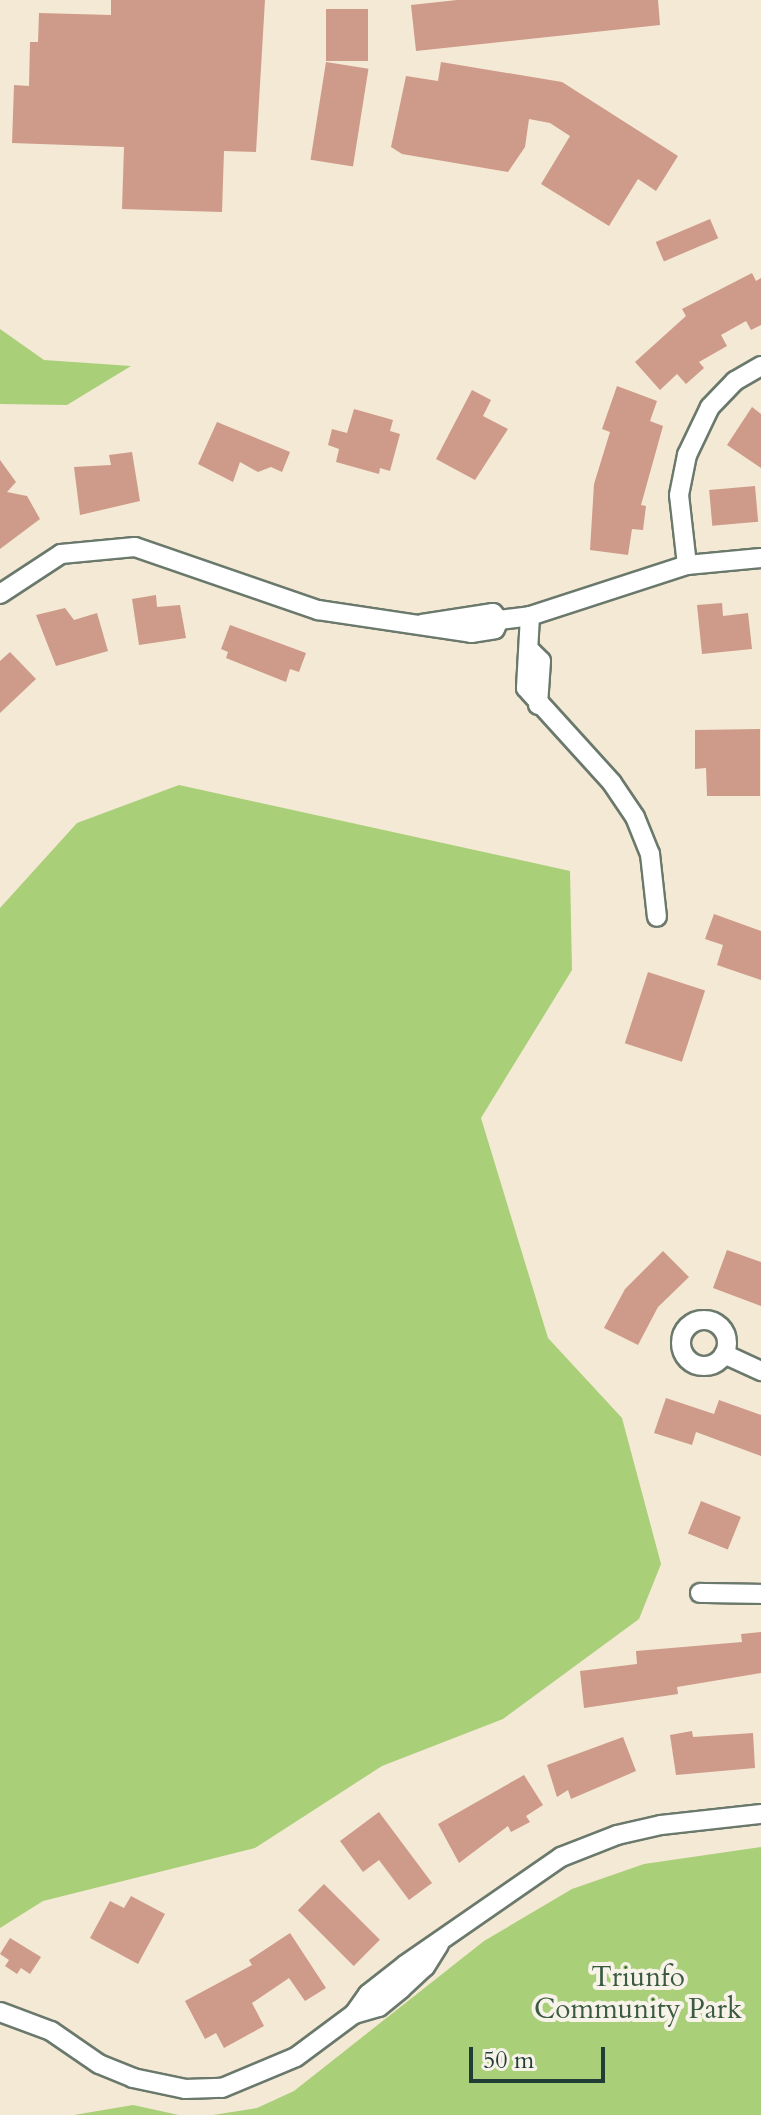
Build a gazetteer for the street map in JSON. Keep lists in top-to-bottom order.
{
  "parks": ["Triunfo Community Park"],
  "scale_bar": "50 m"
}
